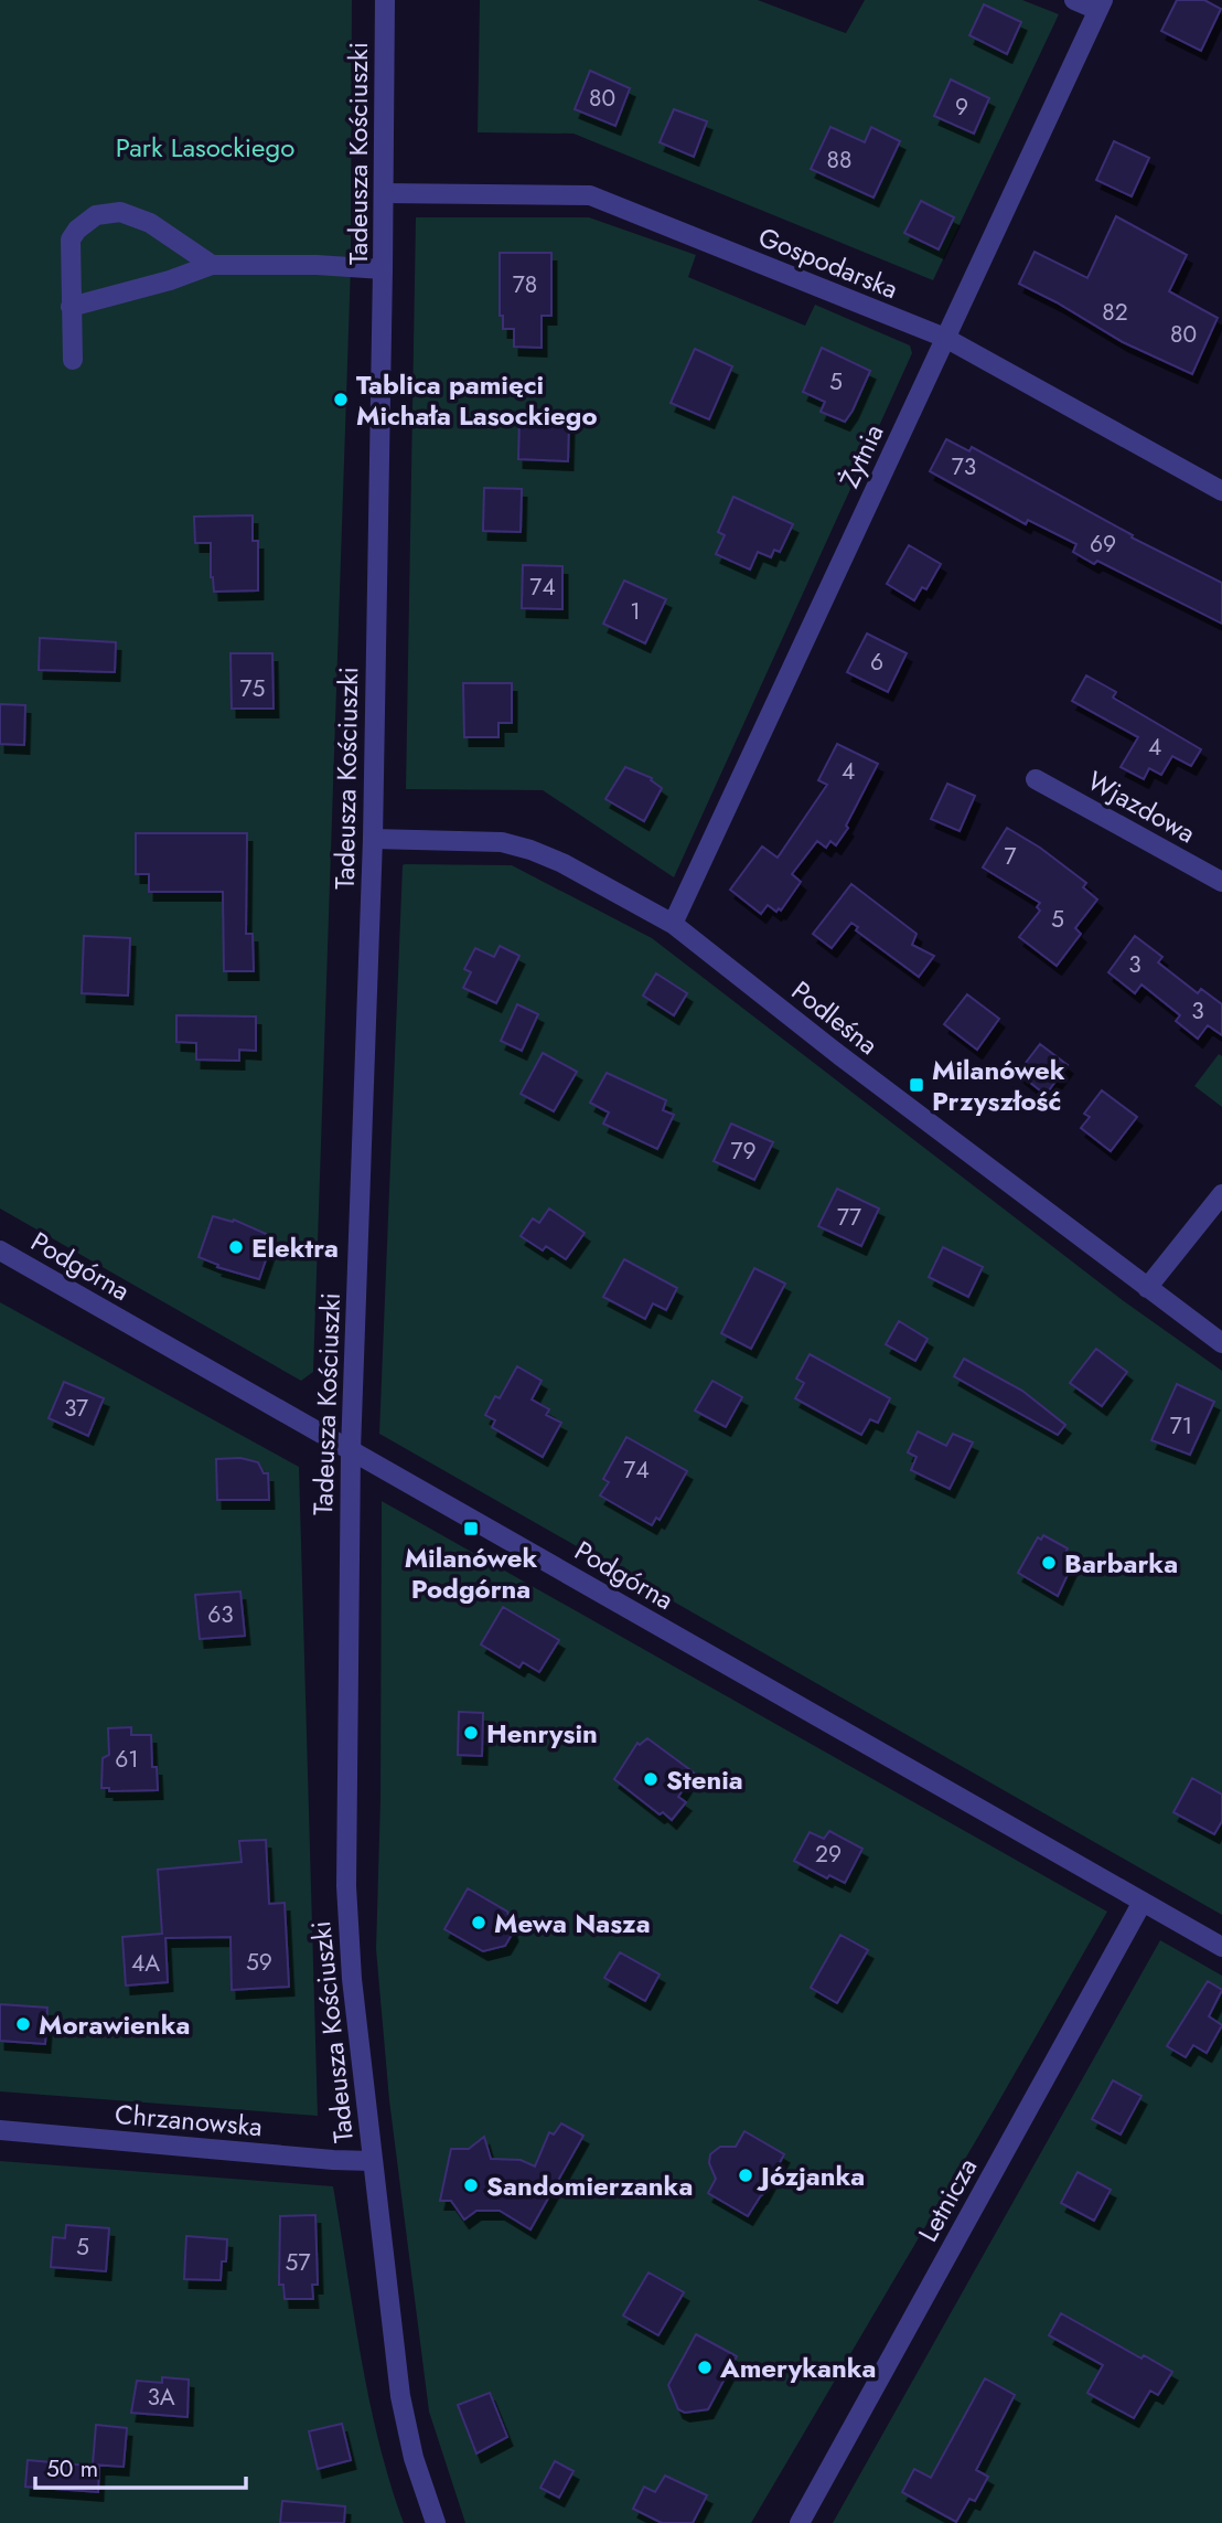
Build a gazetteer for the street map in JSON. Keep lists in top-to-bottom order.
{
  "streets": {
    "street": [
      "Tadeusza Kościuszki",
      "Gospodarska",
      "Żytnia",
      "Wjazdowa",
      "Podleśna",
      "Podgórna",
      "Chrzanowska",
      "Letnicza"
    ]
  },
  "crossings": [
    ["Tadeusza Kościuszki", "Gospodarska"],
    ["Tadeusza Kościuszki", "Podleśna"],
    ["Tadeusza Kościuszki", "Podgórna"],
    ["Tadeusza Kościuszki", "Chrzanowska"],
    ["Gospodarska", "Żytnia"],
    ["Żytnia", "Podleśna"],
    ["Podgórna", "Letnicza"]
  ],
  "parks": ["Park Lasockiego"],
  "places": {
    "other": [
      "Tablica pamięci Michała Lasockiego",
      "Elektra",
      "Barbarka",
      "Henrysin",
      "Stenia",
      "Mewa Nasza",
      "Morawienka",
      "Józjanka",
      "Sandomierzanka",
      "Amerykanka"
    ],
    "transit": ["Milanówek Przyszłość", "Milanówek Podgórna"]
  },
  "house_numbers": [
    "80",
    "9",
    "88",
    "78",
    "82",
    "80",
    "5",
    "73",
    "69",
    "74",
    "1",
    "6",
    "75",
    "4",
    "4",
    "7",
    "5",
    "3",
    "3",
    "79",
    "77",
    "37",
    "71",
    "74",
    "63",
    "61",
    "29",
    "59",
    "4A",
    "5",
    "57",
    "3A"
  ],
  "scale_bar": "50 m"
}
